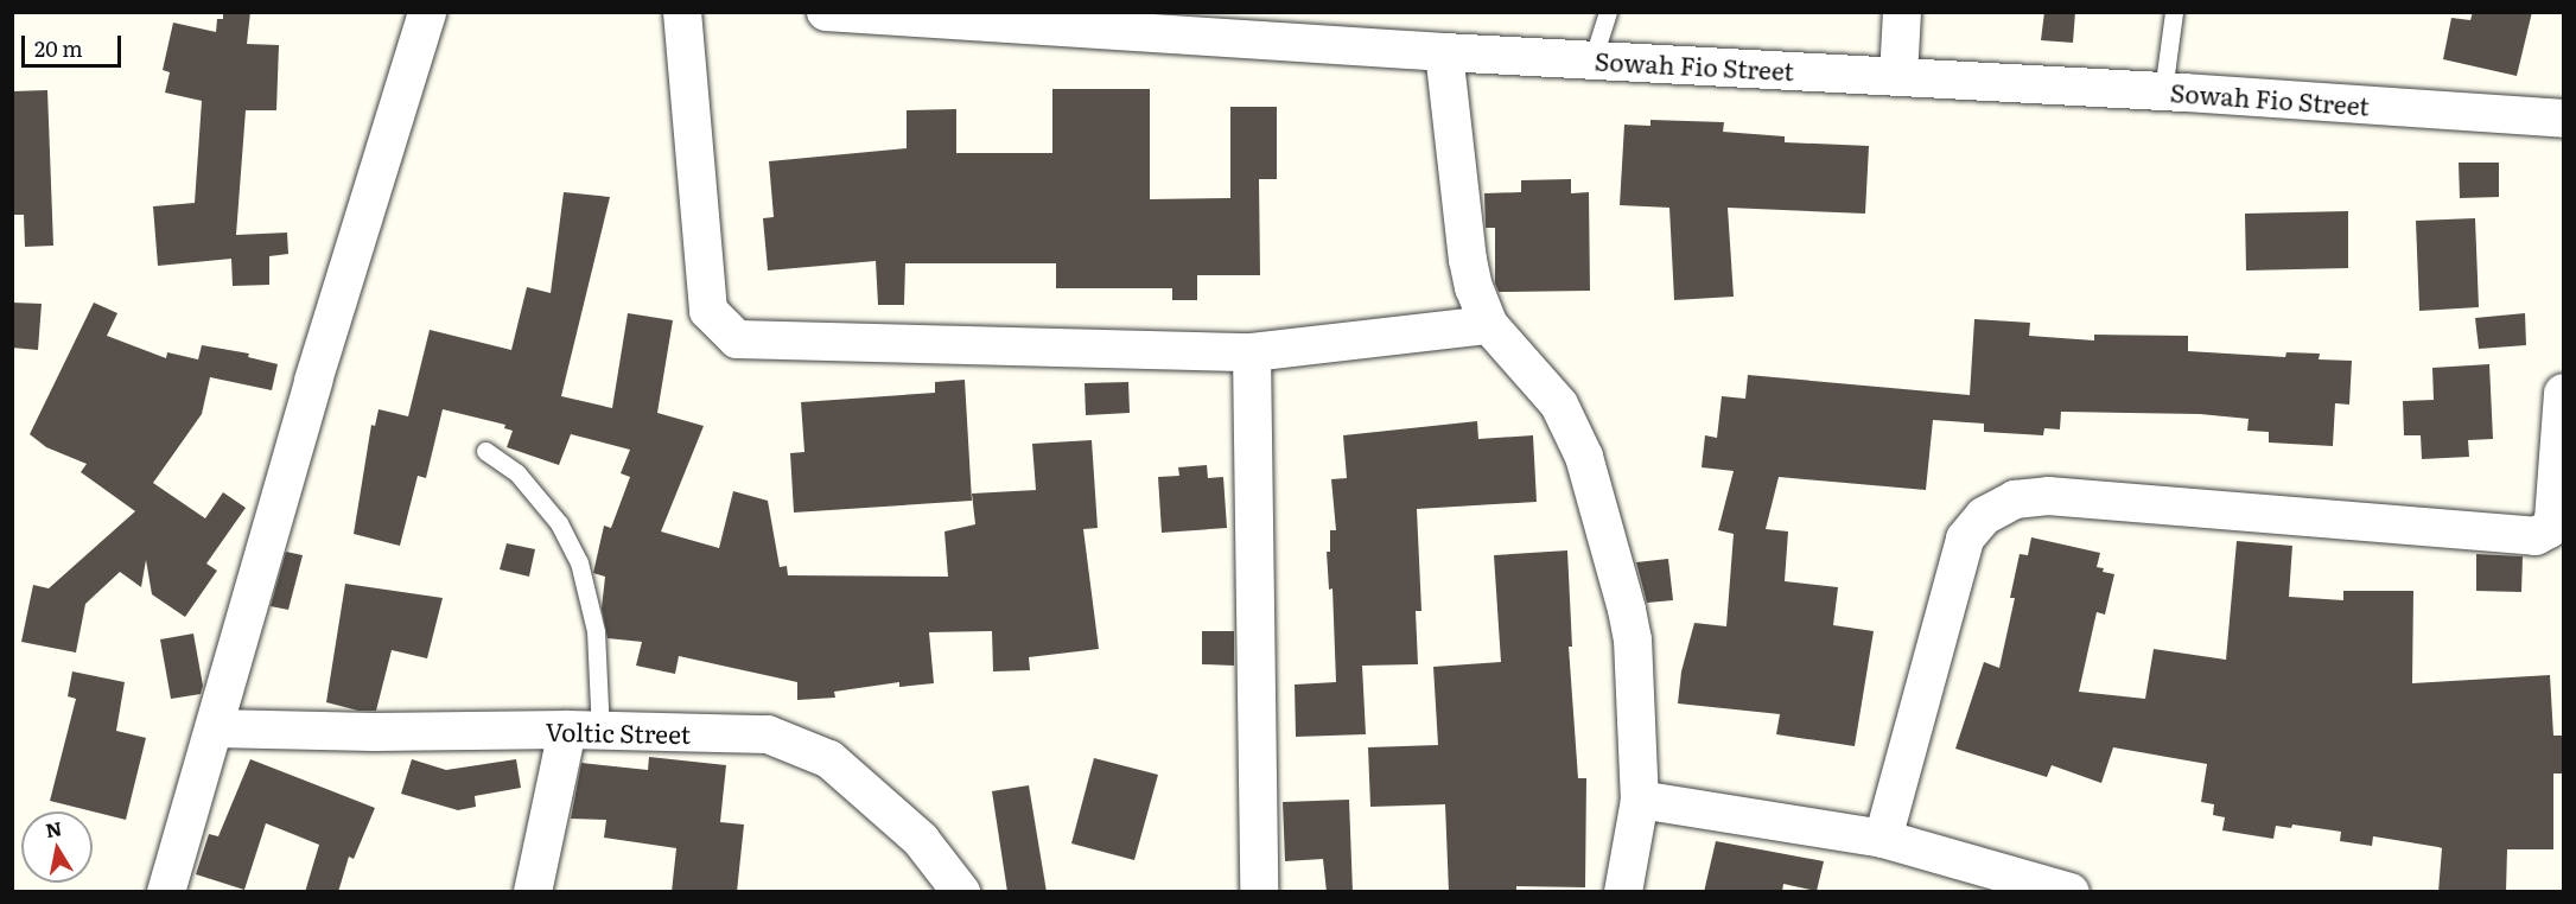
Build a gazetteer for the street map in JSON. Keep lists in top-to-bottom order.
{
  "streets": {
    "street": ["Sowah Fio Street", "Voltic Street"]
  },
  "scale_bar": "20 m",
  "north": "top"
}
